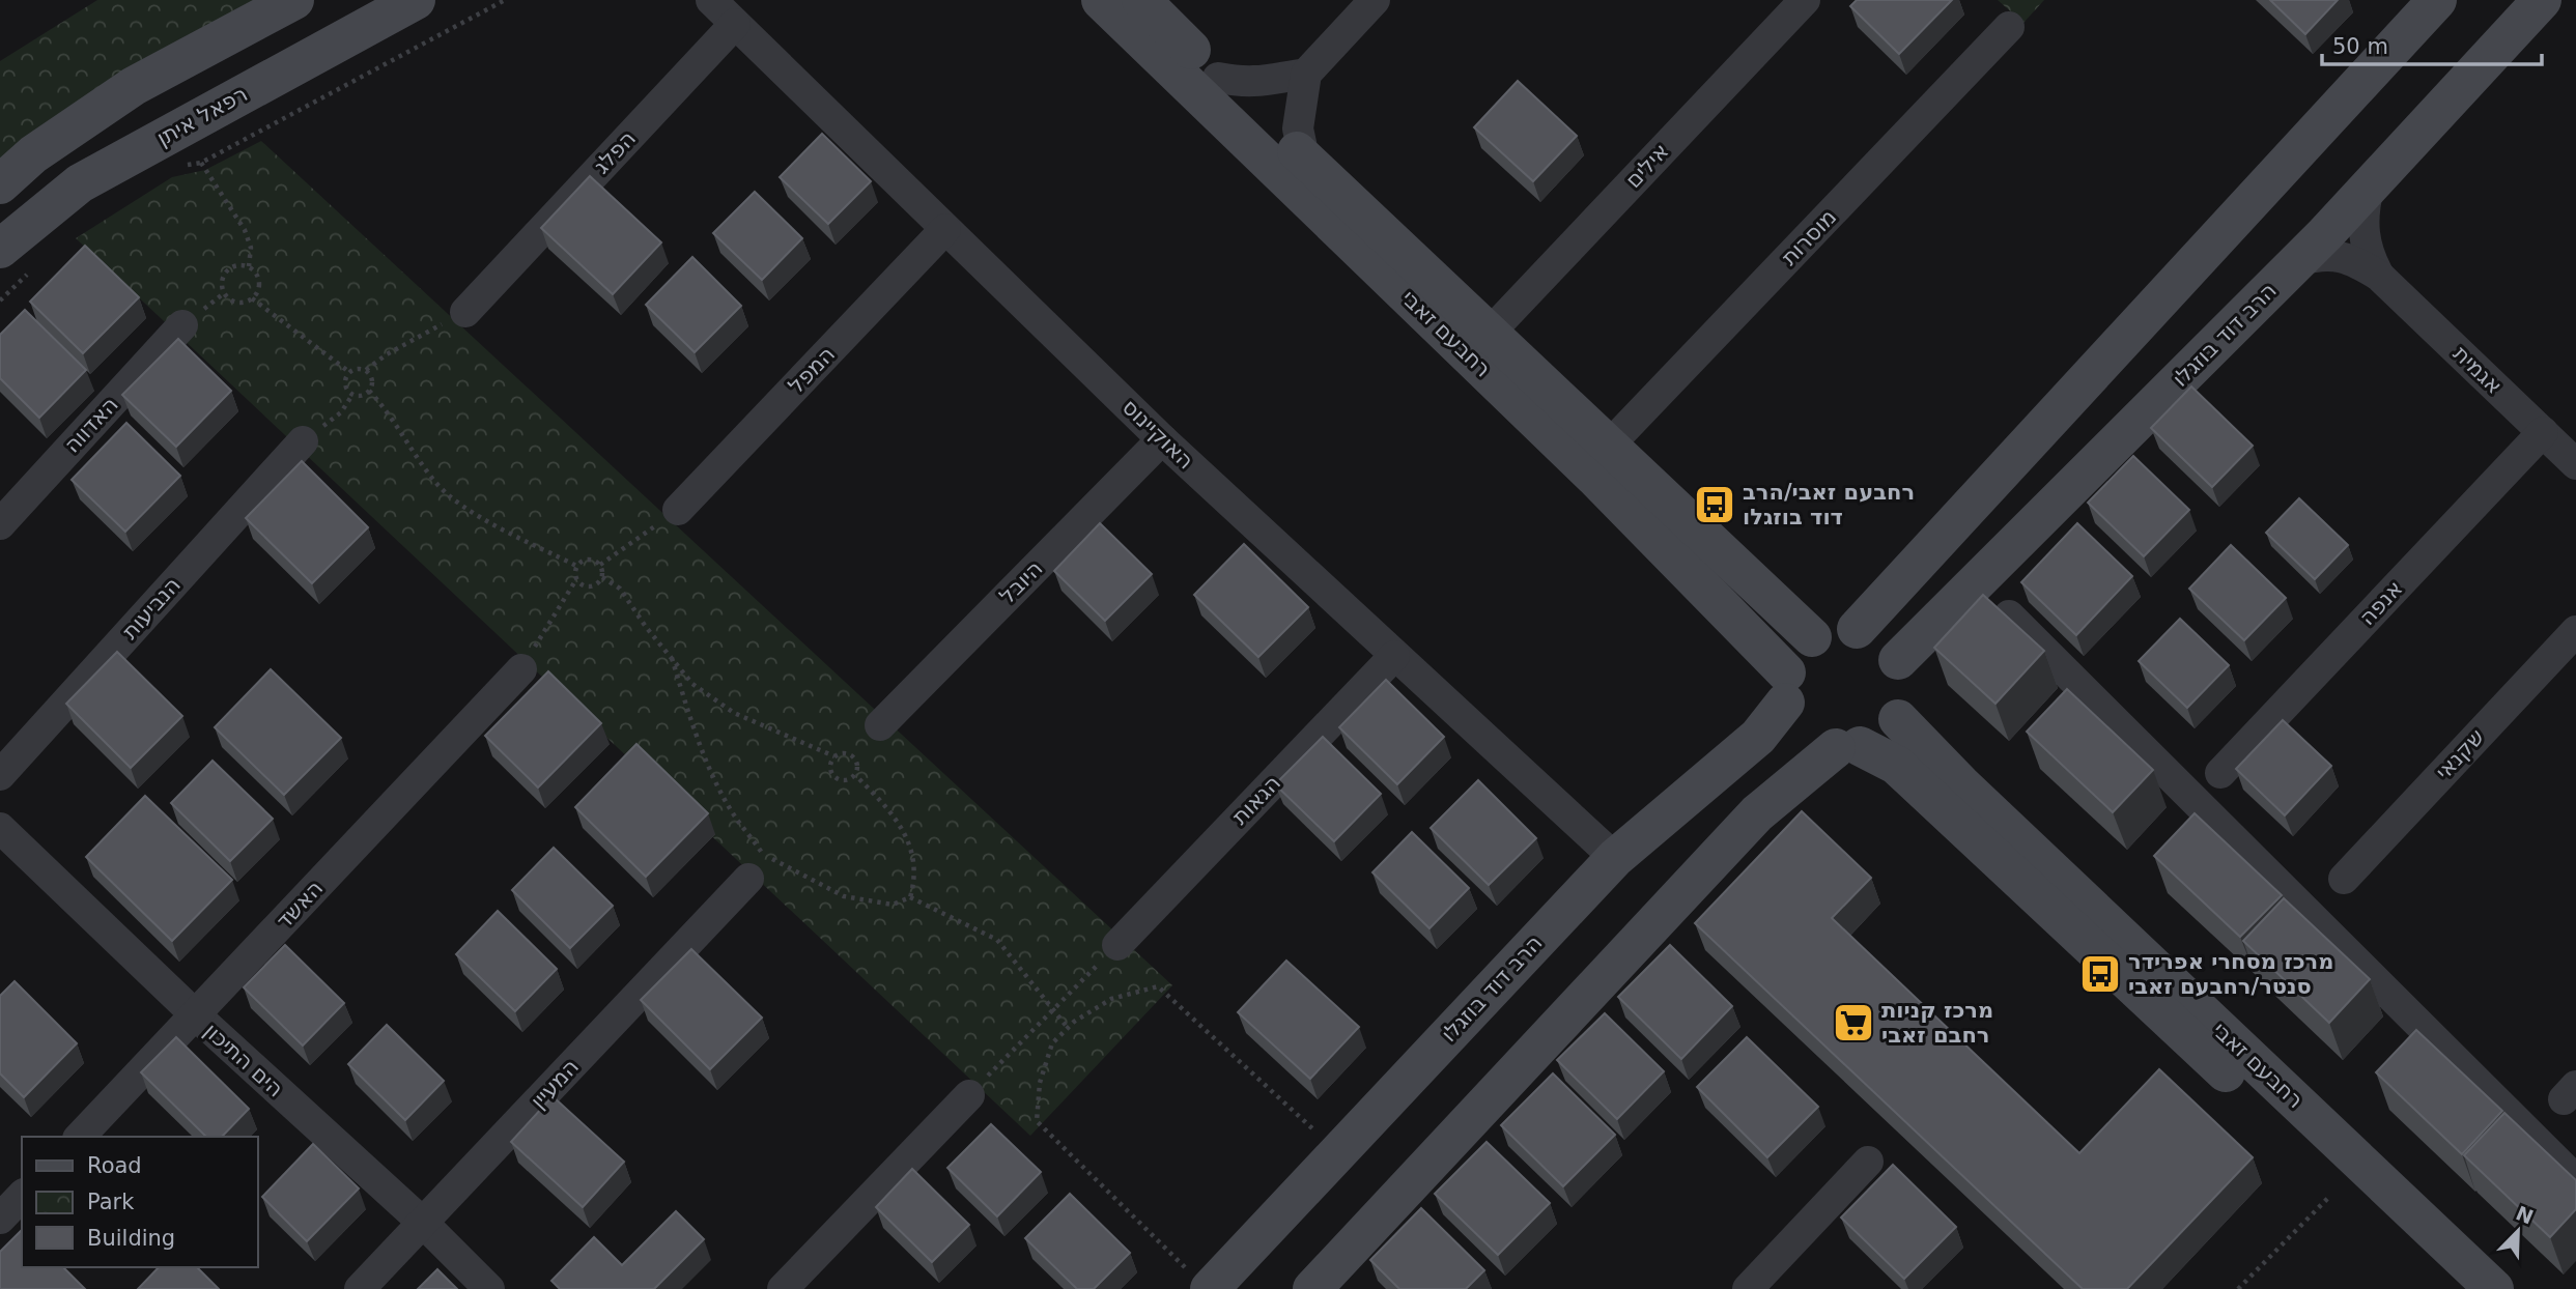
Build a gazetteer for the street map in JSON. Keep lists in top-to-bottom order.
{
  "streets": {
    "street": [
      "רפאל איתן",
      "הפלג",
      "אילים",
      "מוסרות",
      "רחבעם זאבי",
      "הרב דוד בוזגלו",
      "המפל",
      "אגמית",
      "האדווה",
      "האוקיינוס",
      "היובל",
      "אנפה",
      "הנביעות",
      "שקנאי",
      "הגאות",
      "האשד",
      "הים התיכון",
      "המעיין"
    ]
  },
  "crossings": [
    ["הפלג", "האוקיינוס"],
    ["אילים", "רחבעם זאבי"],
    ["מוסרות", "רחבעם זאבי"],
    ["רחבעם זאבי", "הרב דוד בוזגלו"],
    ["הרב דוד בוזגלו", "אגמית"],
    ["הרב דוד בוזגלו", "האוקיינוס"],
    ["המפל", "האוקיינוס"],
    ["אגמית", "אנפה"],
    ["האוקיינוס", "היובל"],
    ["האוקיינוס", "הגאות"],
    ["האשד", "הים התיכון"],
    ["הים התיכון", "המעיין"]
  ],
  "places": {
    "bus stop": ["רחבעם זאבי/הרב דוד בוזגלו", "מרכז מסחרי אפרידר סנטר/רחבעם זאבי"],
    "supermarket": ["מרכז קניות רחבם זאבי"]
  },
  "legend": ["Road", "Park", "Building"],
  "scale_bar": "50 m",
  "north": "top right"
}
